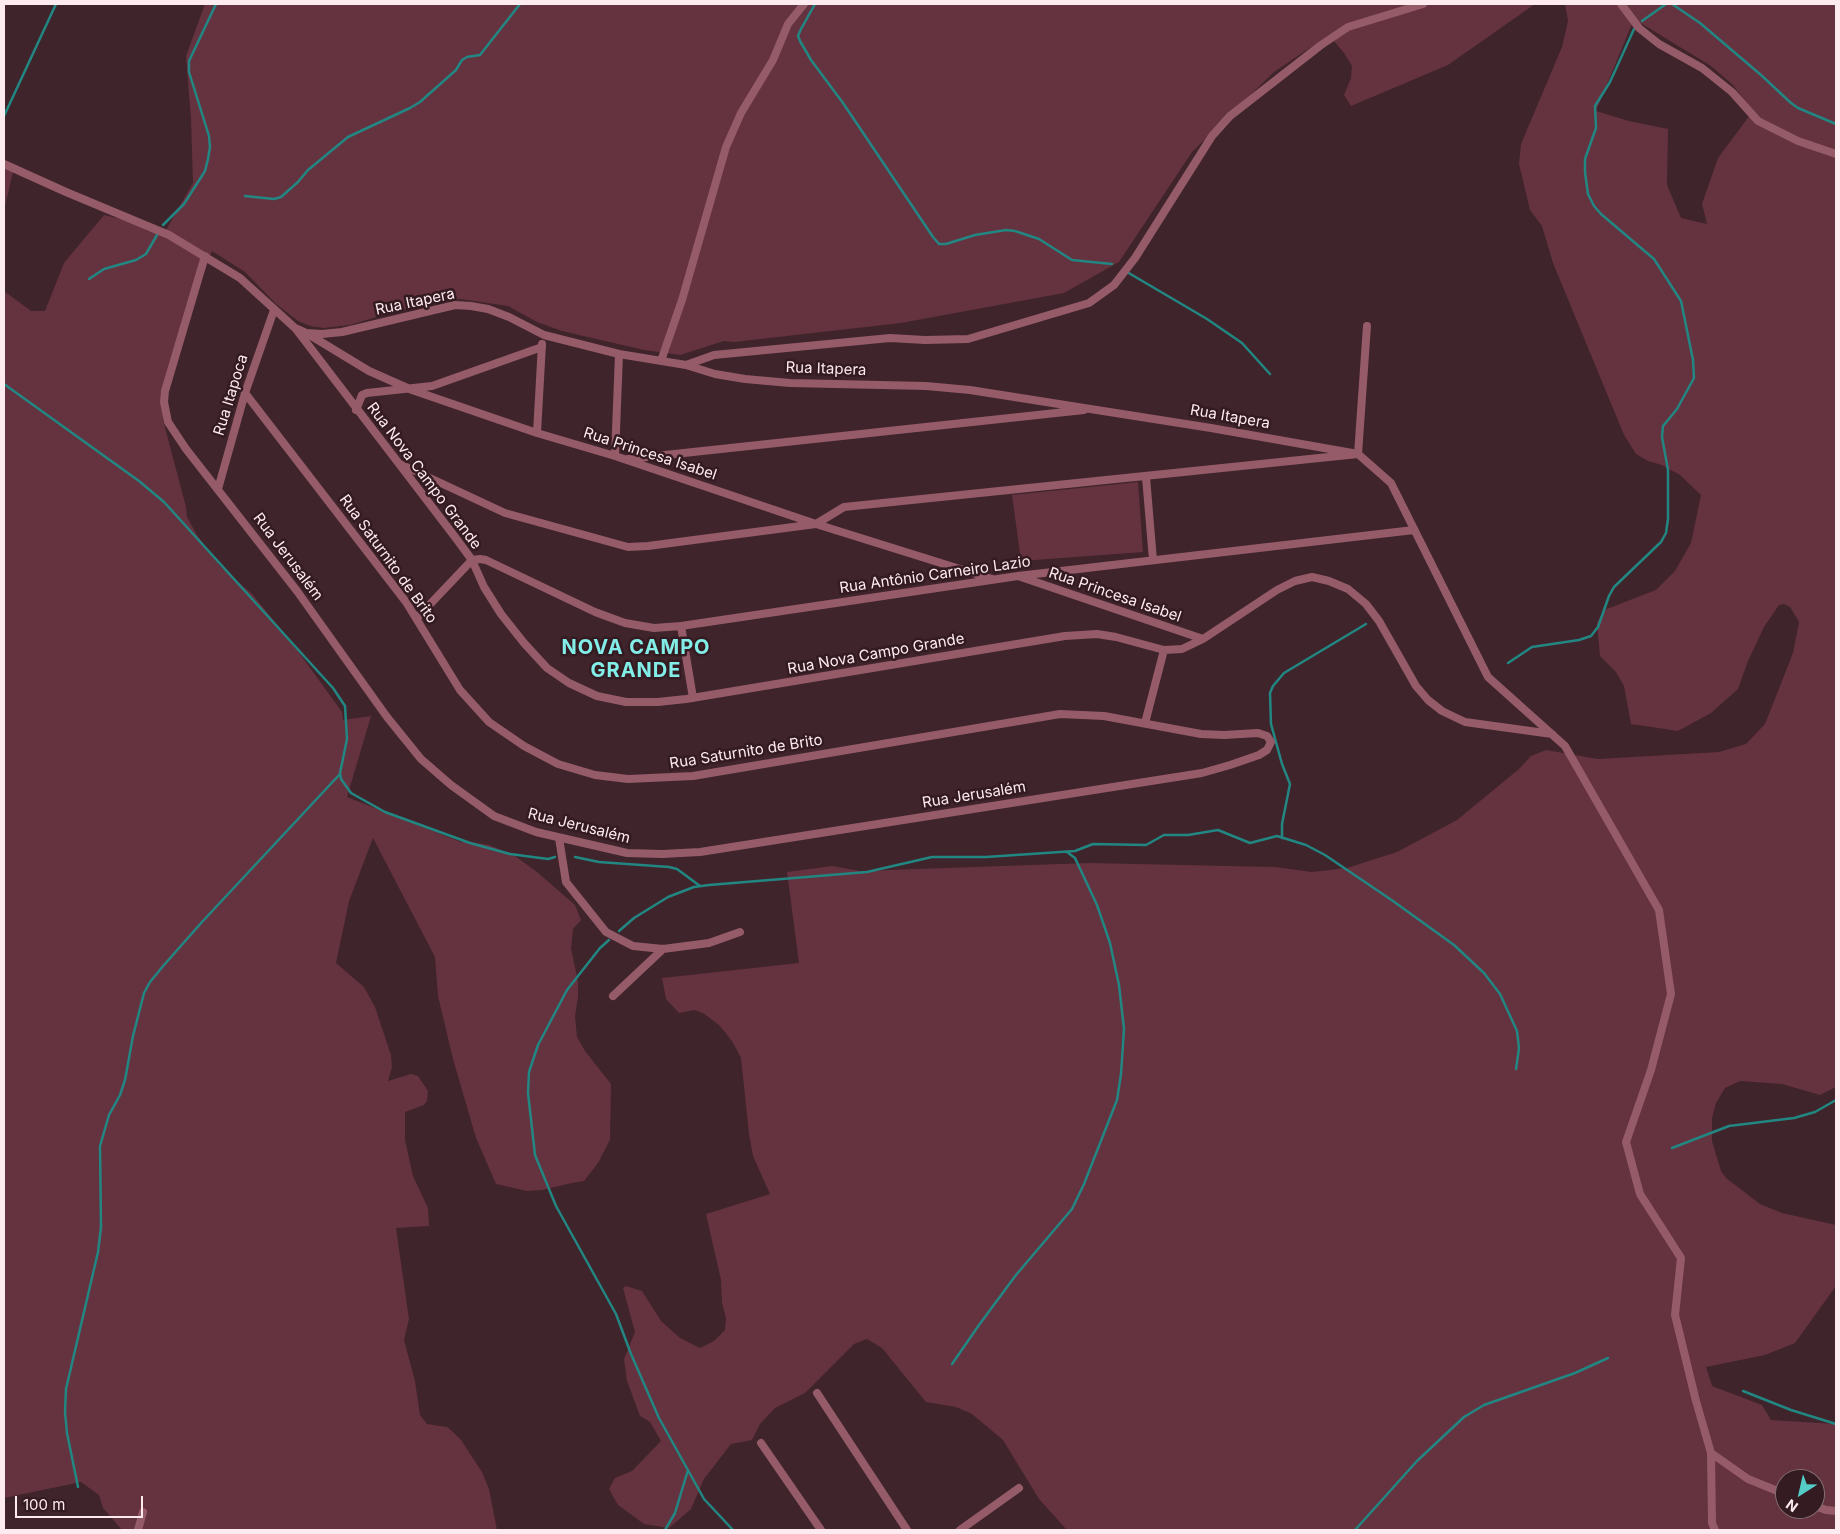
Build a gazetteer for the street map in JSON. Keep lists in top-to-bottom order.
{
  "streets": {
    "street": [
      "Rua Itapera",
      "Rua Itapoca",
      "Rua Princesa Isabel",
      "Rua Nova Campo Grande",
      "Rua Jerusalém",
      "Rua Saturnito de Brito",
      "Rua Antônio Carneiro Lazio"
    ]
  },
  "crossings": [
    ["Rua Itapera", "Rua Itapoca"],
    ["Rua Itapera", "Rua Princesa Isabel"],
    ["Rua Itapera", "Rua Nova Campo Grande"],
    ["Rua Itapera", "Rua Jerusalém"],
    ["Rua Itapoca", "Rua Jerusalém"],
    ["Rua Itapoca", "Rua Saturnito de Brito"],
    ["Rua Princesa Isabel", "Rua Nova Campo Grande"],
    ["Rua Princesa Isabel", "Rua Antônio Carneiro Lazio"],
    ["Rua Nova Campo Grande", "Rua Antônio Carneiro Lazio"],
    ["Rua Jerusalém", "Rua Saturnito de Brito"]
  ],
  "districts": ["NOVA CAMPO GRANDE"],
  "scale_bar": "100 m",
  "north": "bottom left"
}
